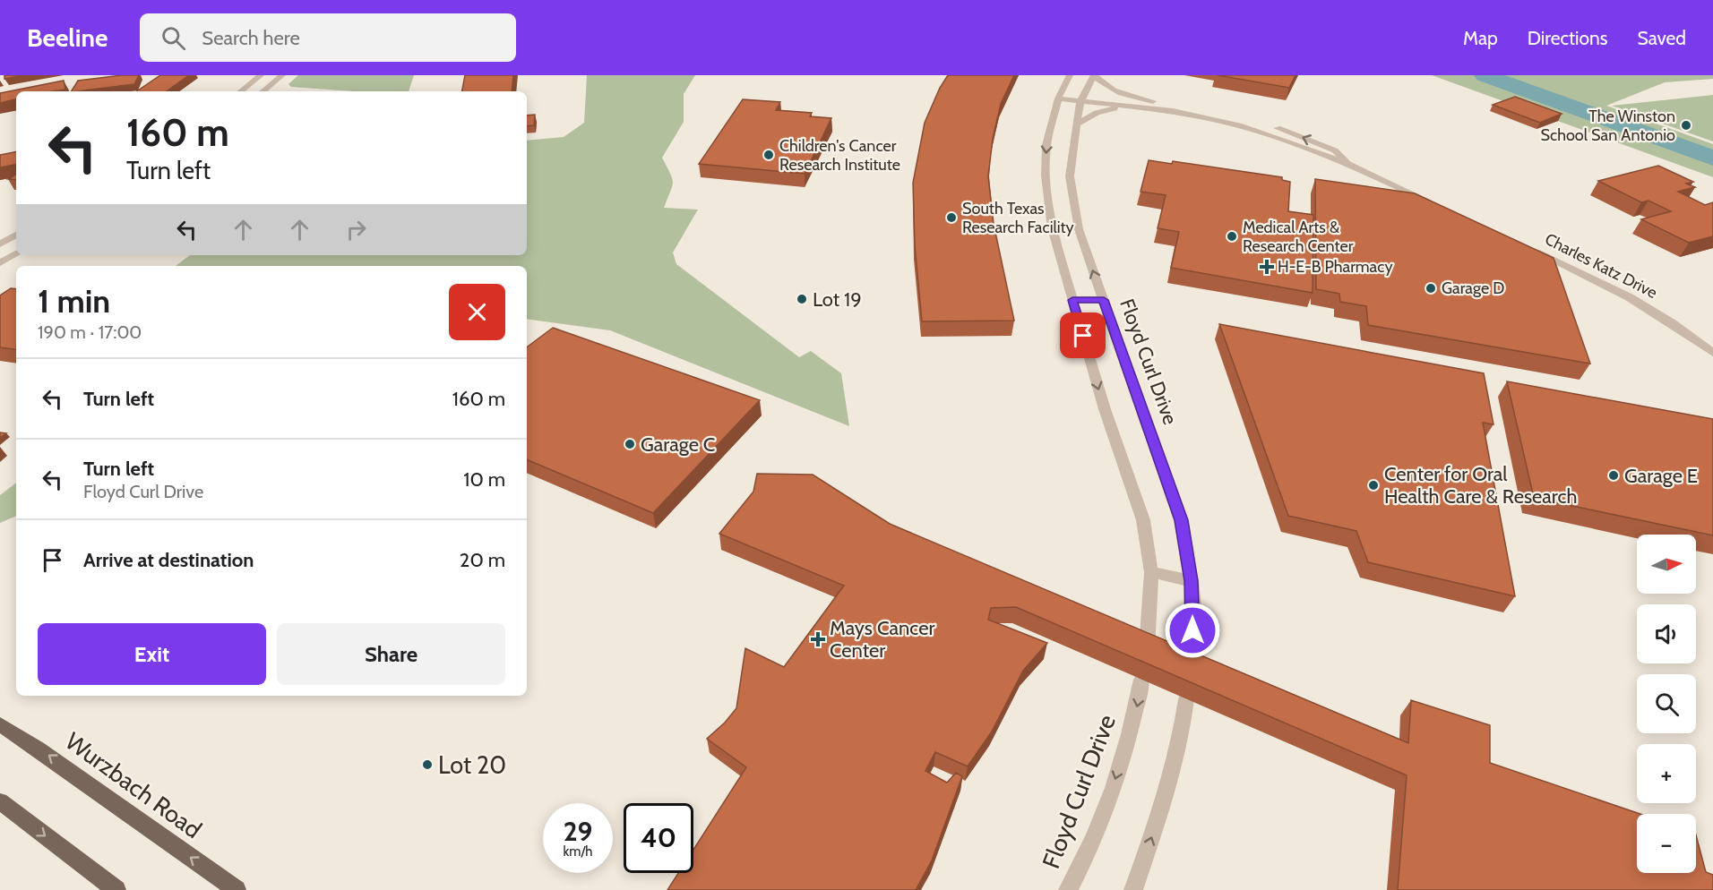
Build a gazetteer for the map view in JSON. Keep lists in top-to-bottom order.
{
  "streets": {
    "main road": ["Wurzbach Road"],
    "street": ["Charles Katz Drive", "Floyd Curl Drive"]
  },
  "places": {
    "other": [
      "The Winston School San Antonio",
      "Children's Cancer Research Institute",
      "South Texas Research Facility",
      "Medical Arts & Research Center",
      "Garage D",
      "Lot 19",
      "Garage C",
      "Garage E",
      "Center for Oral Health Care & Research",
      "Lot 20"
    ],
    "health": ["H-E-B Pharmacy", "Mays Cancer Center"]
  },
  "north": "right",
  "page": {
    "header": "Beeline",
    "search": "Search here",
    "nav": ["Map", "Directions", "Saved"],
    "turn": ["160 m", "Turn left"],
    "heading": ["1 min", "190 m · 17:00"],
    "list": [
      {
        "name": "Turn left",
        "value": "160 m"
      },
      {
        "name": "Turn left",
        "note": "Floyd Curl Drive",
        "value": "10 m"
      },
      {
        "name": "Arrive at destination",
        "value": "20 m"
      }
    ],
    "map_buttons": ["+", "−"],
    "buttons": ["Exit", "Share"],
    "speed": "29 km/h",
    "limit": "40"
  }
}
